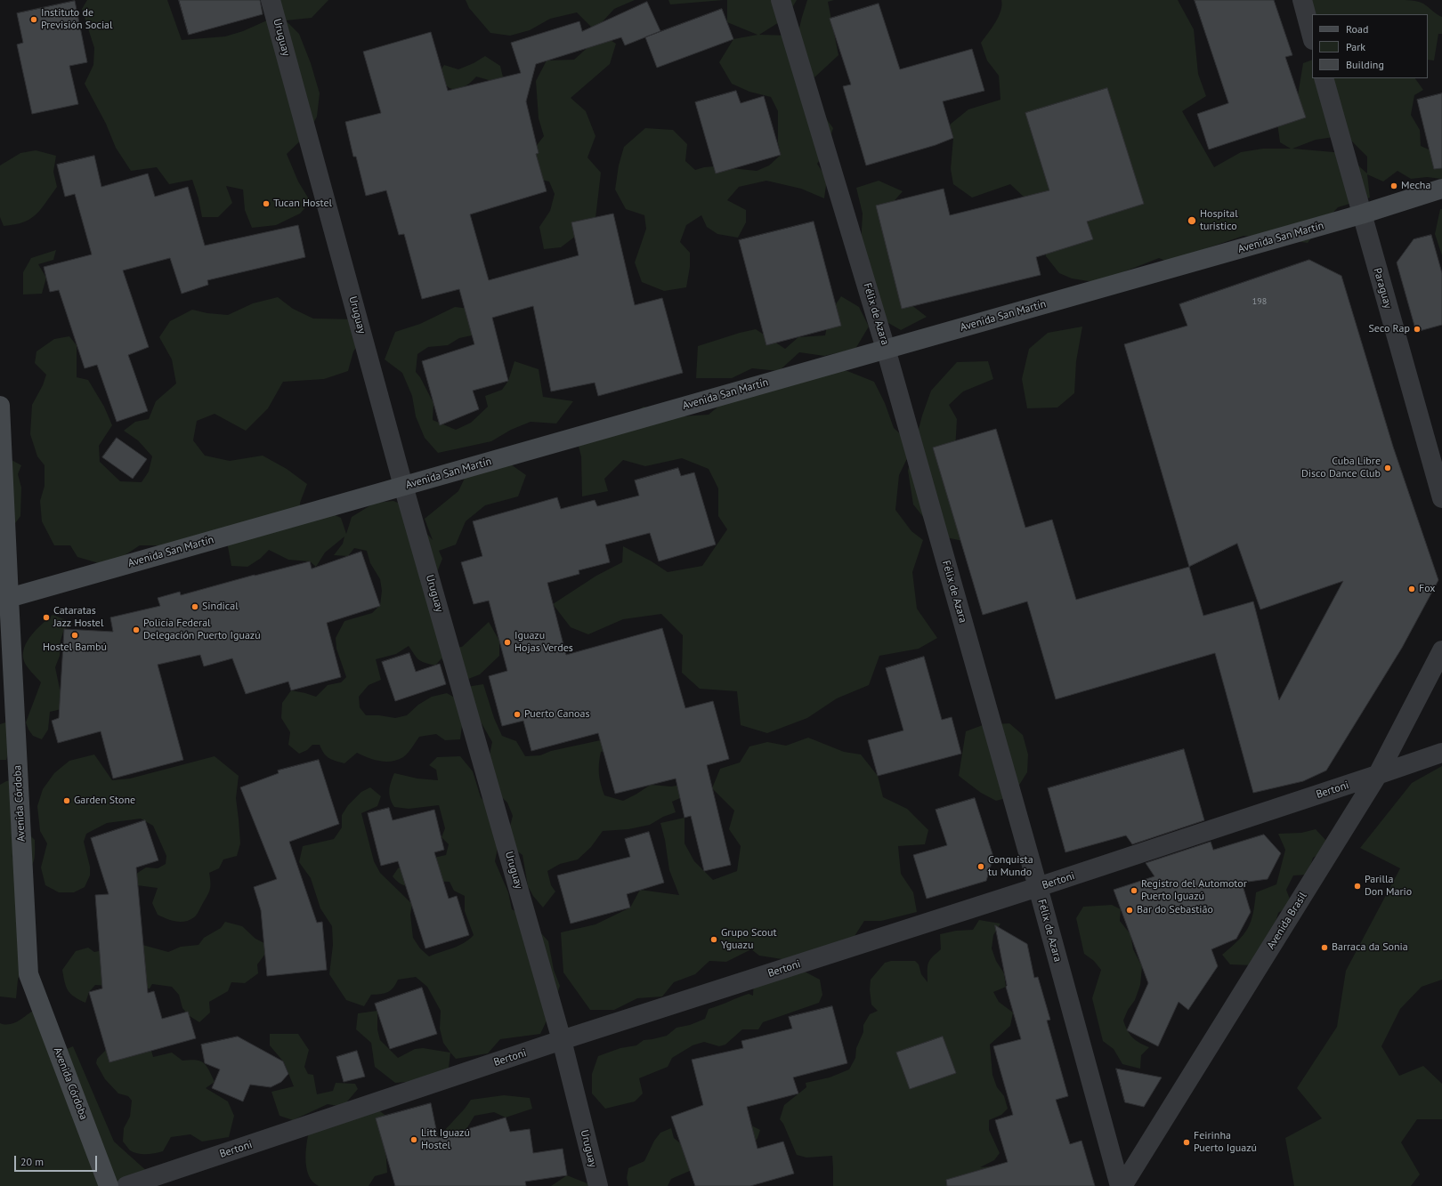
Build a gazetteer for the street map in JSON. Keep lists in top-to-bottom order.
{
  "streets": {
    "main road": ["Avenida San Martín", "Avenida Córdoba"],
    "street": [
      "Uruguay",
      "Paraguay",
      "Félix de Azara",
      "Bertoni",
      "Avenida Brasil"
    ]
  },
  "crossings": [
    ["Uruguay", "Avenida San Martín"],
    ["Uruguay", "Bertoni"],
    ["Avenida San Martín", "Paraguay"],
    ["Avenida San Martín", "Félix de Azara"],
    ["Avenida San Martín", "Avenida Córdoba"],
    ["Félix de Azara", "Bertoni"],
    ["Bertoni", "Avenida Brasil"]
  ],
  "places": [
    "Instituto de Previsión Social",
    "Mecha",
    "Tucan Hostel",
    "Hospital turistico",
    "Seco Rap",
    "Cuba Libre Disco Dance Club",
    "Fox",
    "Sindical",
    "Cataratas Jazz Hostel",
    "Policía Federal Delegación Puerto Iguazú",
    "Hostel Bambú",
    "Iguazu Hojas Verdes",
    "Puerto Canoas",
    "Garden Stone",
    "Conquista tu Mundo",
    "Parilla Don Mario",
    "Registro del Automotor Puerto Iguazú",
    "Bar do Sebastião",
    "Grupo Scout Yguazu",
    "Barraca da Sonia",
    "Litt Iguazú Hostel",
    "Feirinha Puerto Iguazú"
  ],
  "house_numbers": ["198"],
  "legend": ["Road", "Park", "Building"],
  "scale_bar": "20 m"
}
